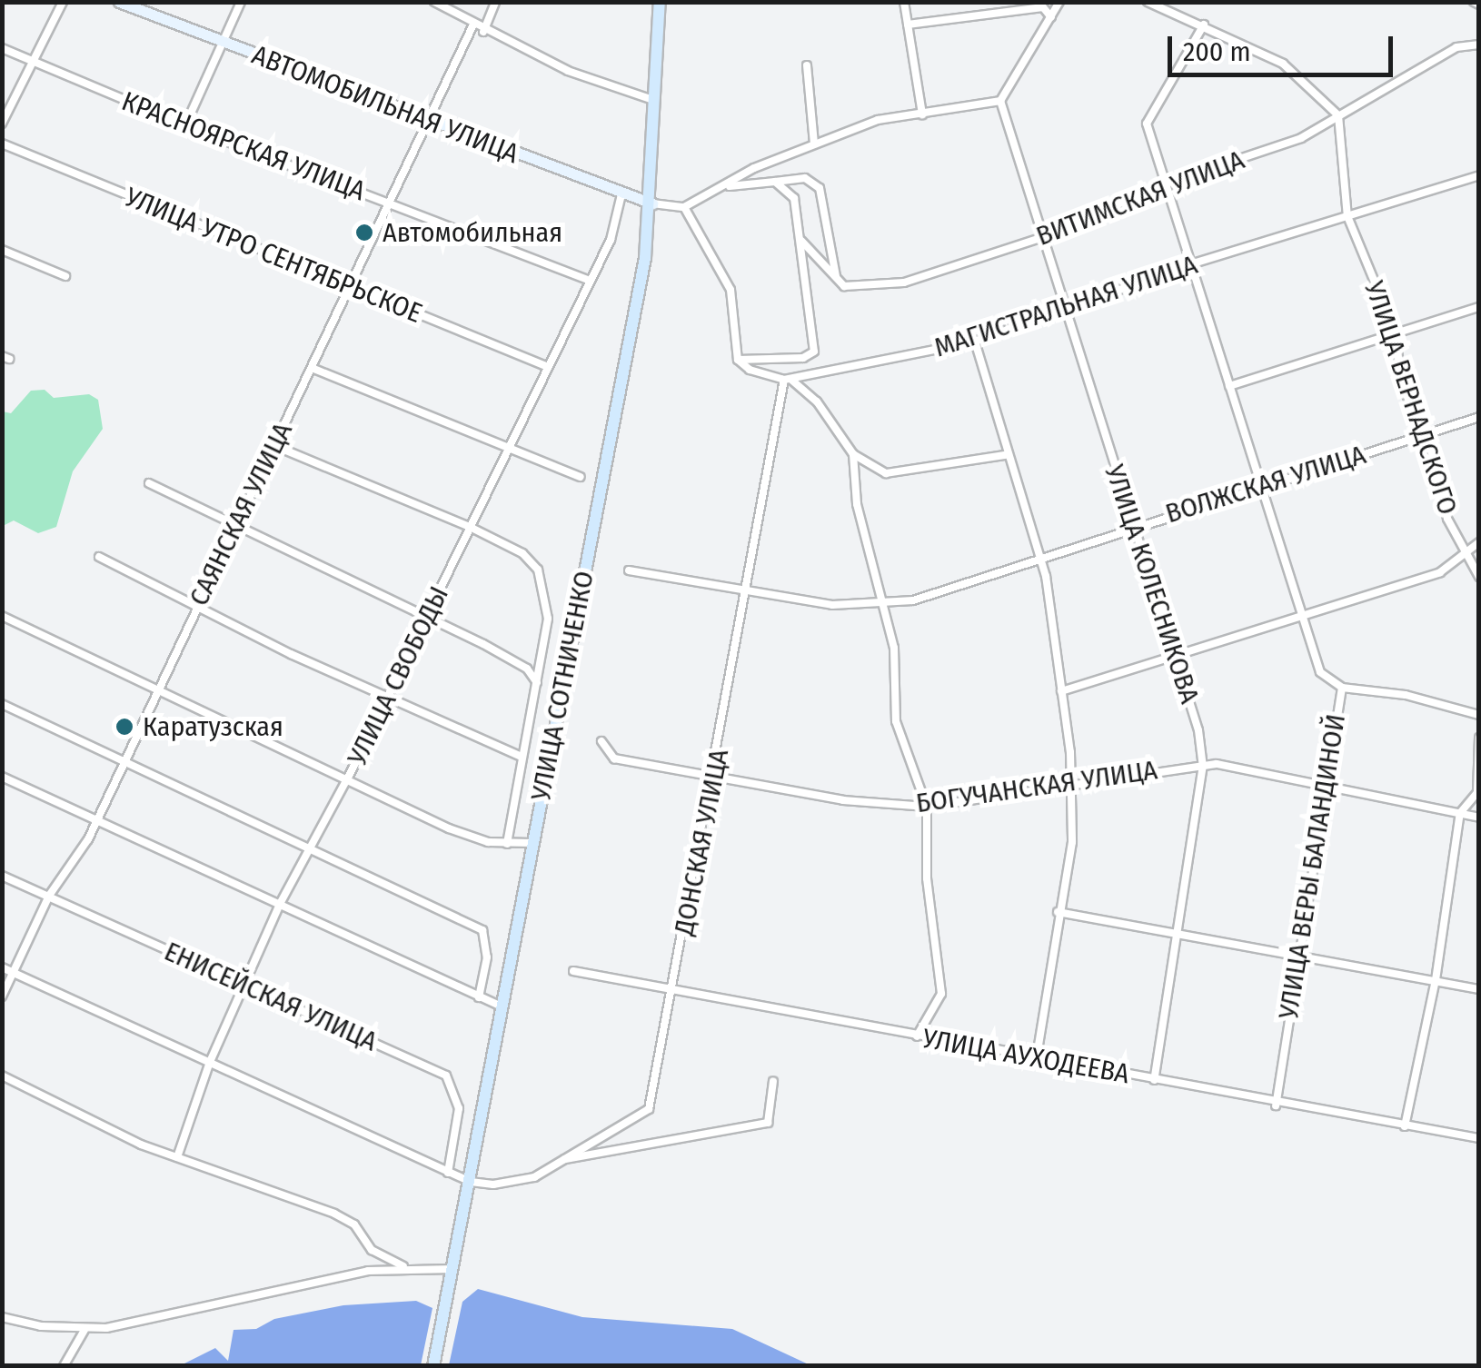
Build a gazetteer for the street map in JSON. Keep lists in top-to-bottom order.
{
  "streets": {
    "main road": ["УЛИЦА СОТНИЧЕНКО"],
    "street": [
      "АВТОМОБИЛЬНАЯ УЛИЦА",
      "КРАСНОЯРСКАЯ УЛИЦА",
      "ВИТИМСКАЯ УЛИЦА",
      "УЛИЦА УТРО СЕНТЯБРЬСКОЕ",
      "МАГИСТРАЛЬНАЯ УЛИЦА",
      "УЛИЦА ВЕРНАДСКОГО",
      "ВОЛЖСКАЯ УЛИЦА",
      "САЯНСКАЯ УЛИЦА",
      "УЛИЦА КОЛЕСНИКОВА",
      "УЛИЦА СВОБОДЫ",
      "БОГУЧАНСКАЯ УЛИЦА",
      "ДОНСКАЯ УЛИЦА",
      "УЛИЦА ВЕРЫ БАЛАНДИНОЙ",
      "ЕНИСЕЙСКАЯ УЛИЦА",
      "УЛИЦА АУХОДЕЕВА"
    ]
  },
  "crossings": [
    ["АВТОМОБИЛЬНАЯ УЛИЦА", "САЯНСКАЯ УЛИЦА"],
    ["АВТОМОБИЛЬНАЯ УЛИЦА", "УЛИЦА СВОБОДЫ"],
    ["АВТОМОБИЛЬНАЯ УЛИЦА", "УЛИЦА СОТНИЧЕНКО"],
    ["КРАСНОЯРСКАЯ УЛИЦА", "САЯНСКАЯ УЛИЦА"],
    ["КРАСНОЯРСКАЯ УЛИЦА", "УЛИЦА СВОБОДЫ"],
    ["ВИТИМСКАЯ УЛИЦА", "УЛИЦА ВЕРНАДСКОГО"],
    ["ВИТИМСКАЯ УЛИЦА", "УЛИЦА КОЛЕСНИКОВА"],
    ["ВИТИМСКАЯ УЛИЦА", "УЛИЦА ВЕРЫ БАЛАНДИНОЙ"],
    ["УЛИЦА УТРО СЕНТЯБРЬСКОЕ", "САЯНСКАЯ УЛИЦА"],
    ["УЛИЦА УТРО СЕНТЯБРЬСКОЕ", "УЛИЦА СВОБОДЫ"],
    ["МАГИСТРАЛЬНАЯ УЛИЦА", "УЛИЦА ВЕРНАДСКОГО"],
    ["МАГИСТРАЛЬНАЯ УЛИЦА", "УЛИЦА КОЛЕСНИКОВА"],
    ["МАГИСТРАЛЬНАЯ УЛИЦА", "ДОНСКАЯ УЛИЦА"],
    ["МАГИСТРАЛЬНАЯ УЛИЦА", "УЛИЦА ВЕРЫ БАЛАНДИНОЙ"],
    ["УЛИЦА ВЕРНАДСКОГО", "ВОЛЖСКАЯ УЛИЦА"],
    ["ВОЛЖСКАЯ УЛИЦА", "УЛИЦА КОЛЕСНИКОВА"],
    ["ВОЛЖСКАЯ УЛИЦА", "ДОНСКАЯ УЛИЦА"],
    ["ВОЛЖСКАЯ УЛИЦА", "УЛИЦА ВЕРЫ БАЛАНДИНОЙ"],
    ["САЯНСКАЯ УЛИЦА", "ЕНИСЕЙСКАЯ УЛИЦА"],
    ["УЛИЦА КОЛЕСНИКОВА", "БОГУЧАНСКАЯ УЛИЦА"],
    ["УЛИЦА КОЛЕСНИКОВА", "УЛИЦА АУХОДЕЕВА"],
    ["УЛИЦА СВОБОДЫ", "ЕНИСЕЙСКАЯ УЛИЦА"],
    ["УЛИЦА СОТНИЧЕНКО", "ДОНСКАЯ УЛИЦА"],
    ["БОГУЧАНСКАЯ УЛИЦА", "ДОНСКАЯ УЛИЦА"],
    ["БОГУЧАНСКАЯ УЛИЦА", "УЛИЦА ВЕРЫ БАЛАНДИНОЙ"],
    ["ДОНСКАЯ УЛИЦА", "УЛИЦА АУХОДЕЕВА"],
    ["УЛИЦА ВЕРЫ БАЛАНДИНОЙ", "УЛИЦА АУХОДЕЕВА"]
  ],
  "places": ["Автомобильная", "Каратузская"],
  "scale_bar": "200 m"
}
